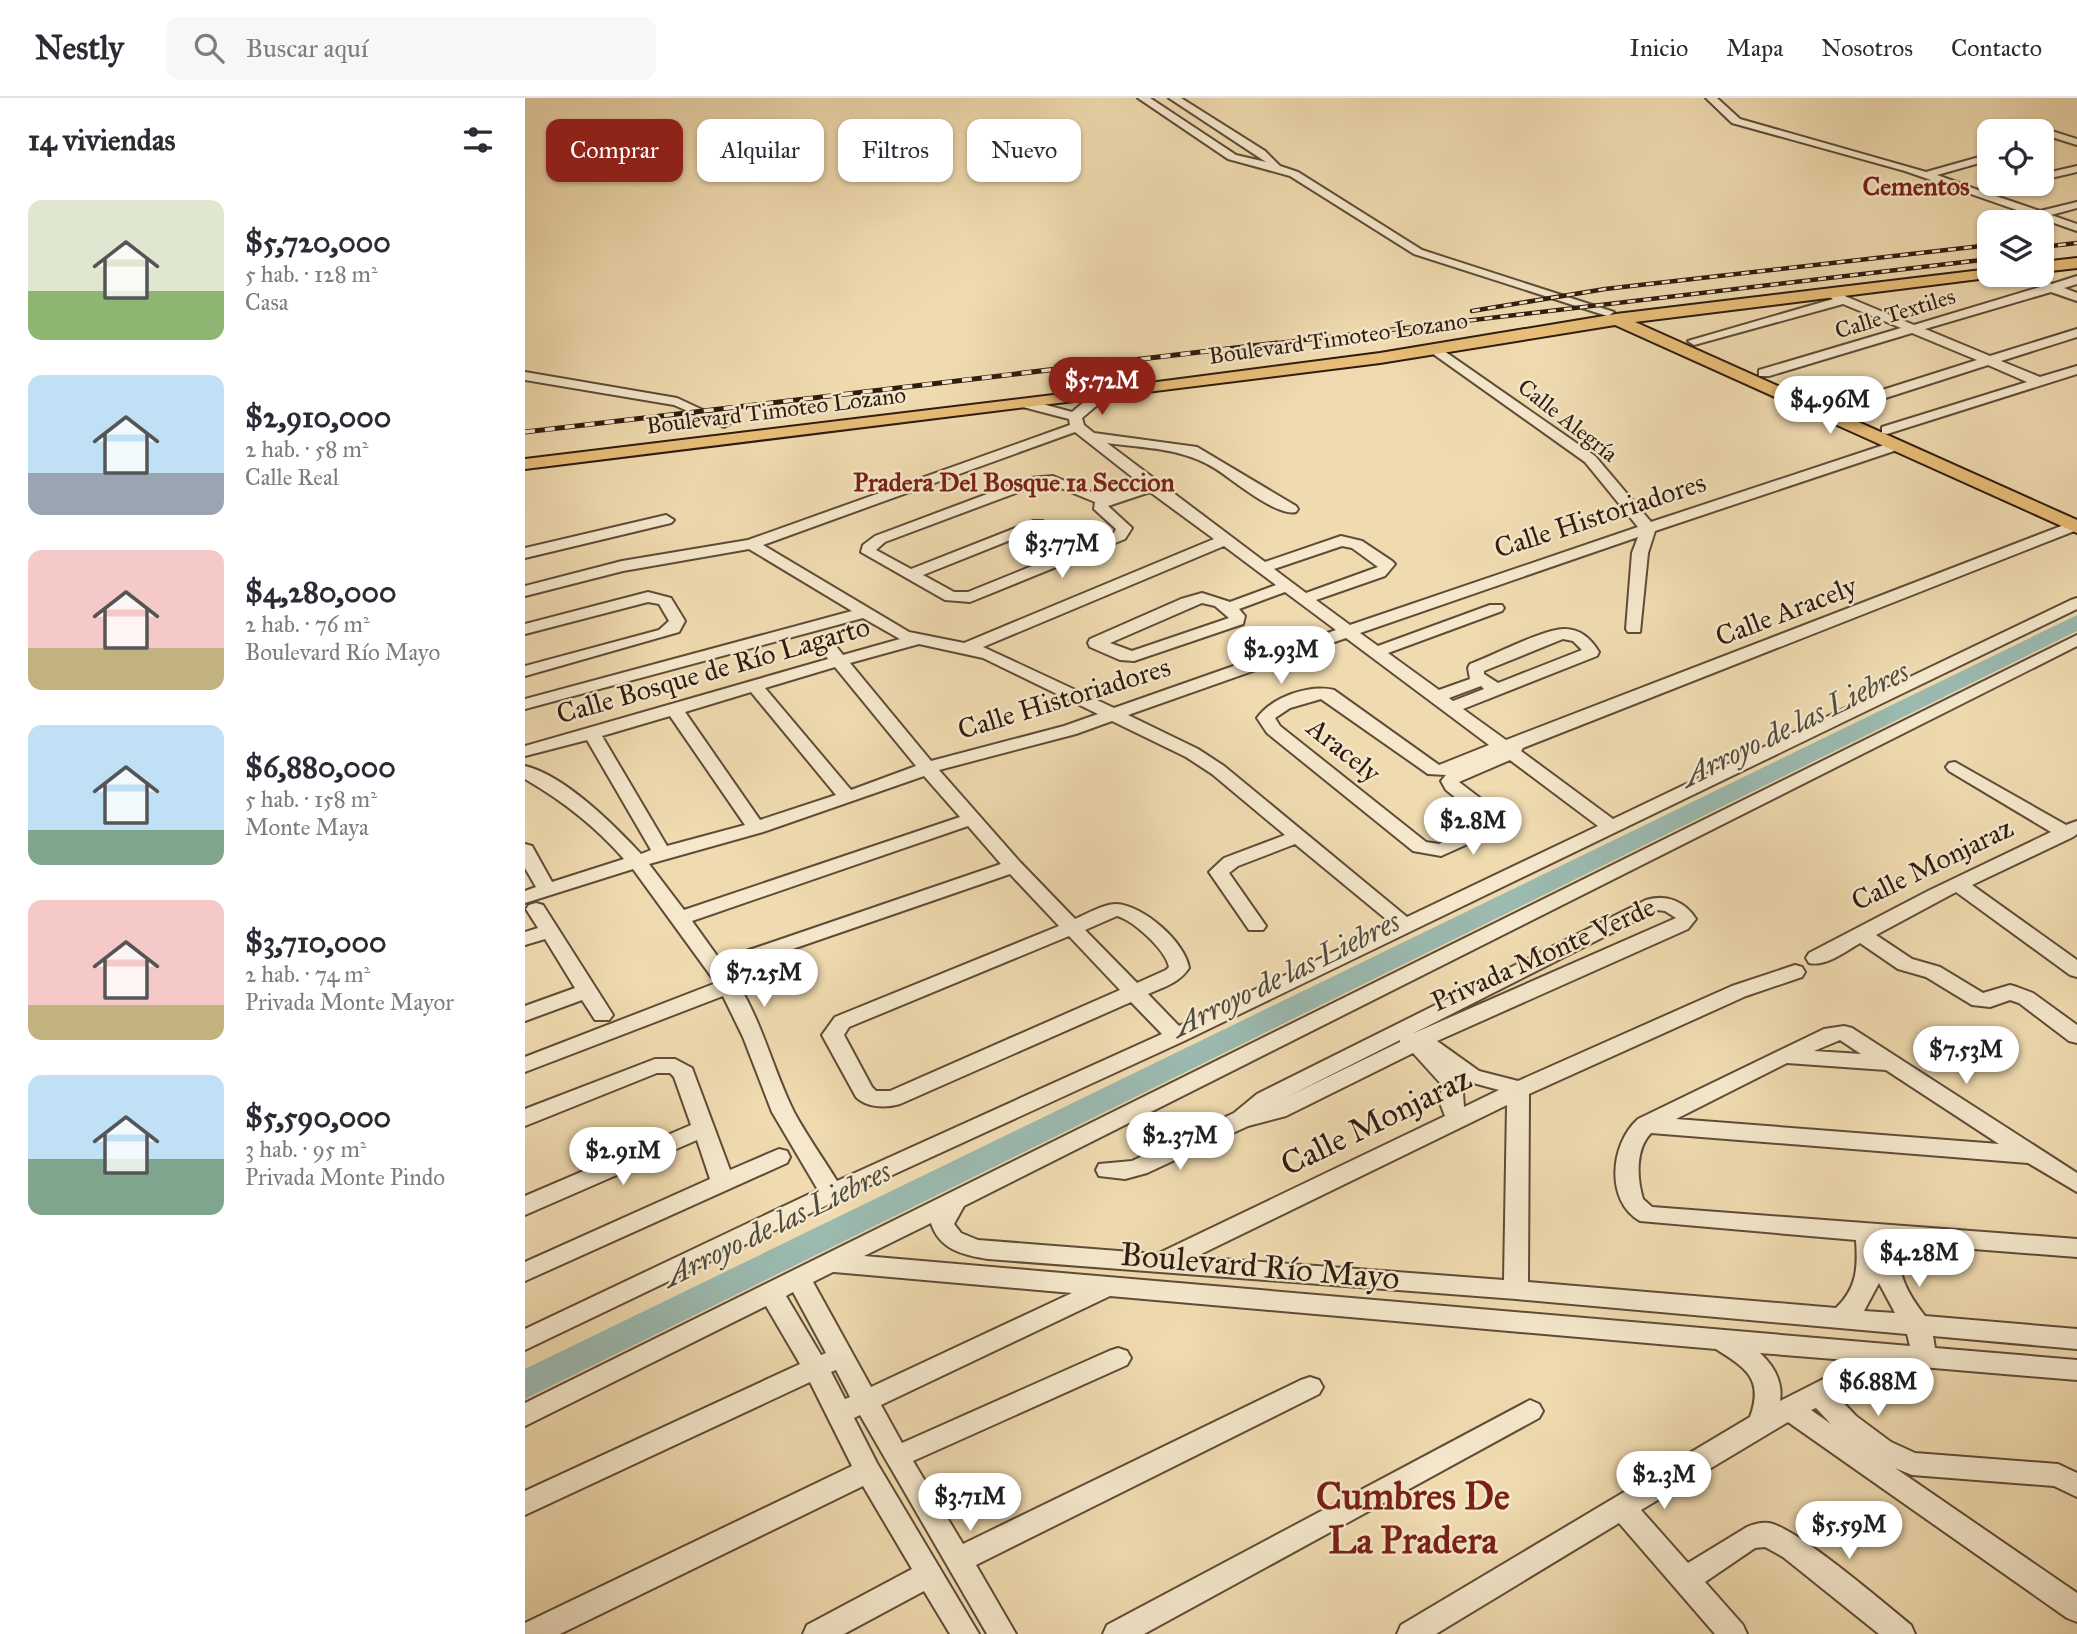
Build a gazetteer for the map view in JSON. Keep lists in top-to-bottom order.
{
  "streets": {
    "main road": ["Boulevard Timoteo Lozano"],
    "street": [
      "Calle Textiles",
      "Calle Alegría",
      "Calle Historiadores",
      "Calle Aracely",
      "Calle Bosque de Río Lagarto",
      "Aracely",
      "Calle Monjaraz",
      "Privada Monte Verde",
      "Boulevard Río Mayo"
    ]
  },
  "crossings": [
    ["Boulevard Timoteo Lozano", "Calle Alegría"],
    ["Calle Alegría", "Calle Historiadores"],
    ["Calle Aracely", "Aracely"],
    ["Calle Monjaraz", "Privada Monte Verde"],
    ["Calle Monjaraz", "Boulevard Río Mayo"]
  ],
  "districts": ["Cementos", "Pradera Del Bosque 1a Seccion", "Cumbres De La Pradera"],
  "water": ["Arroyo de las Liebres"],
  "page": {
    "header": "Nestly",
    "search": "Buscar aquí",
    "nav": [
      "Inicio",
      "Mapa",
      "Nosotros",
      "Contacto"
    ],
    "heading": "14 viviendas",
    "chip": [
      "Comprar",
      "Alquilar",
      "Filtros",
      "Nuevo"
    ],
    "list": [
      {
        "name": "$5,720,000",
        "note": "5 hab. · 128 m² · Casa"
      },
      {
        "name": "$2,910,000",
        "note": "2 hab. · 58 m² · Calle Real"
      },
      {
        "name": "$4,280,000",
        "note": "2 hab. · 76 m² · Boulevard Río Mayo"
      },
      {
        "name": "$6,880,000",
        "note": "5 hab. · 158 m² · Monte Maya"
      },
      {
        "name": "$3,710,000",
        "note": "2 hab. · 74 m² · Privada Monte Mayor"
      },
      {
        "name": "$5,590,000",
        "note": "3 hab. · 95 m² · Privada Monte Pindo"
      }
    ],
    "price": [
      "$5.72M",
      "$4.96M",
      "$3.77M",
      "$2.93M",
      "$2.8M",
      "$7.25M",
      "$7.53M",
      "$2.37M",
      "$2.91M",
      "$4.28M",
      "$6.88M",
      "$2.3M",
      "$3.71M",
      "$5.59M"
    ]
  }
}
